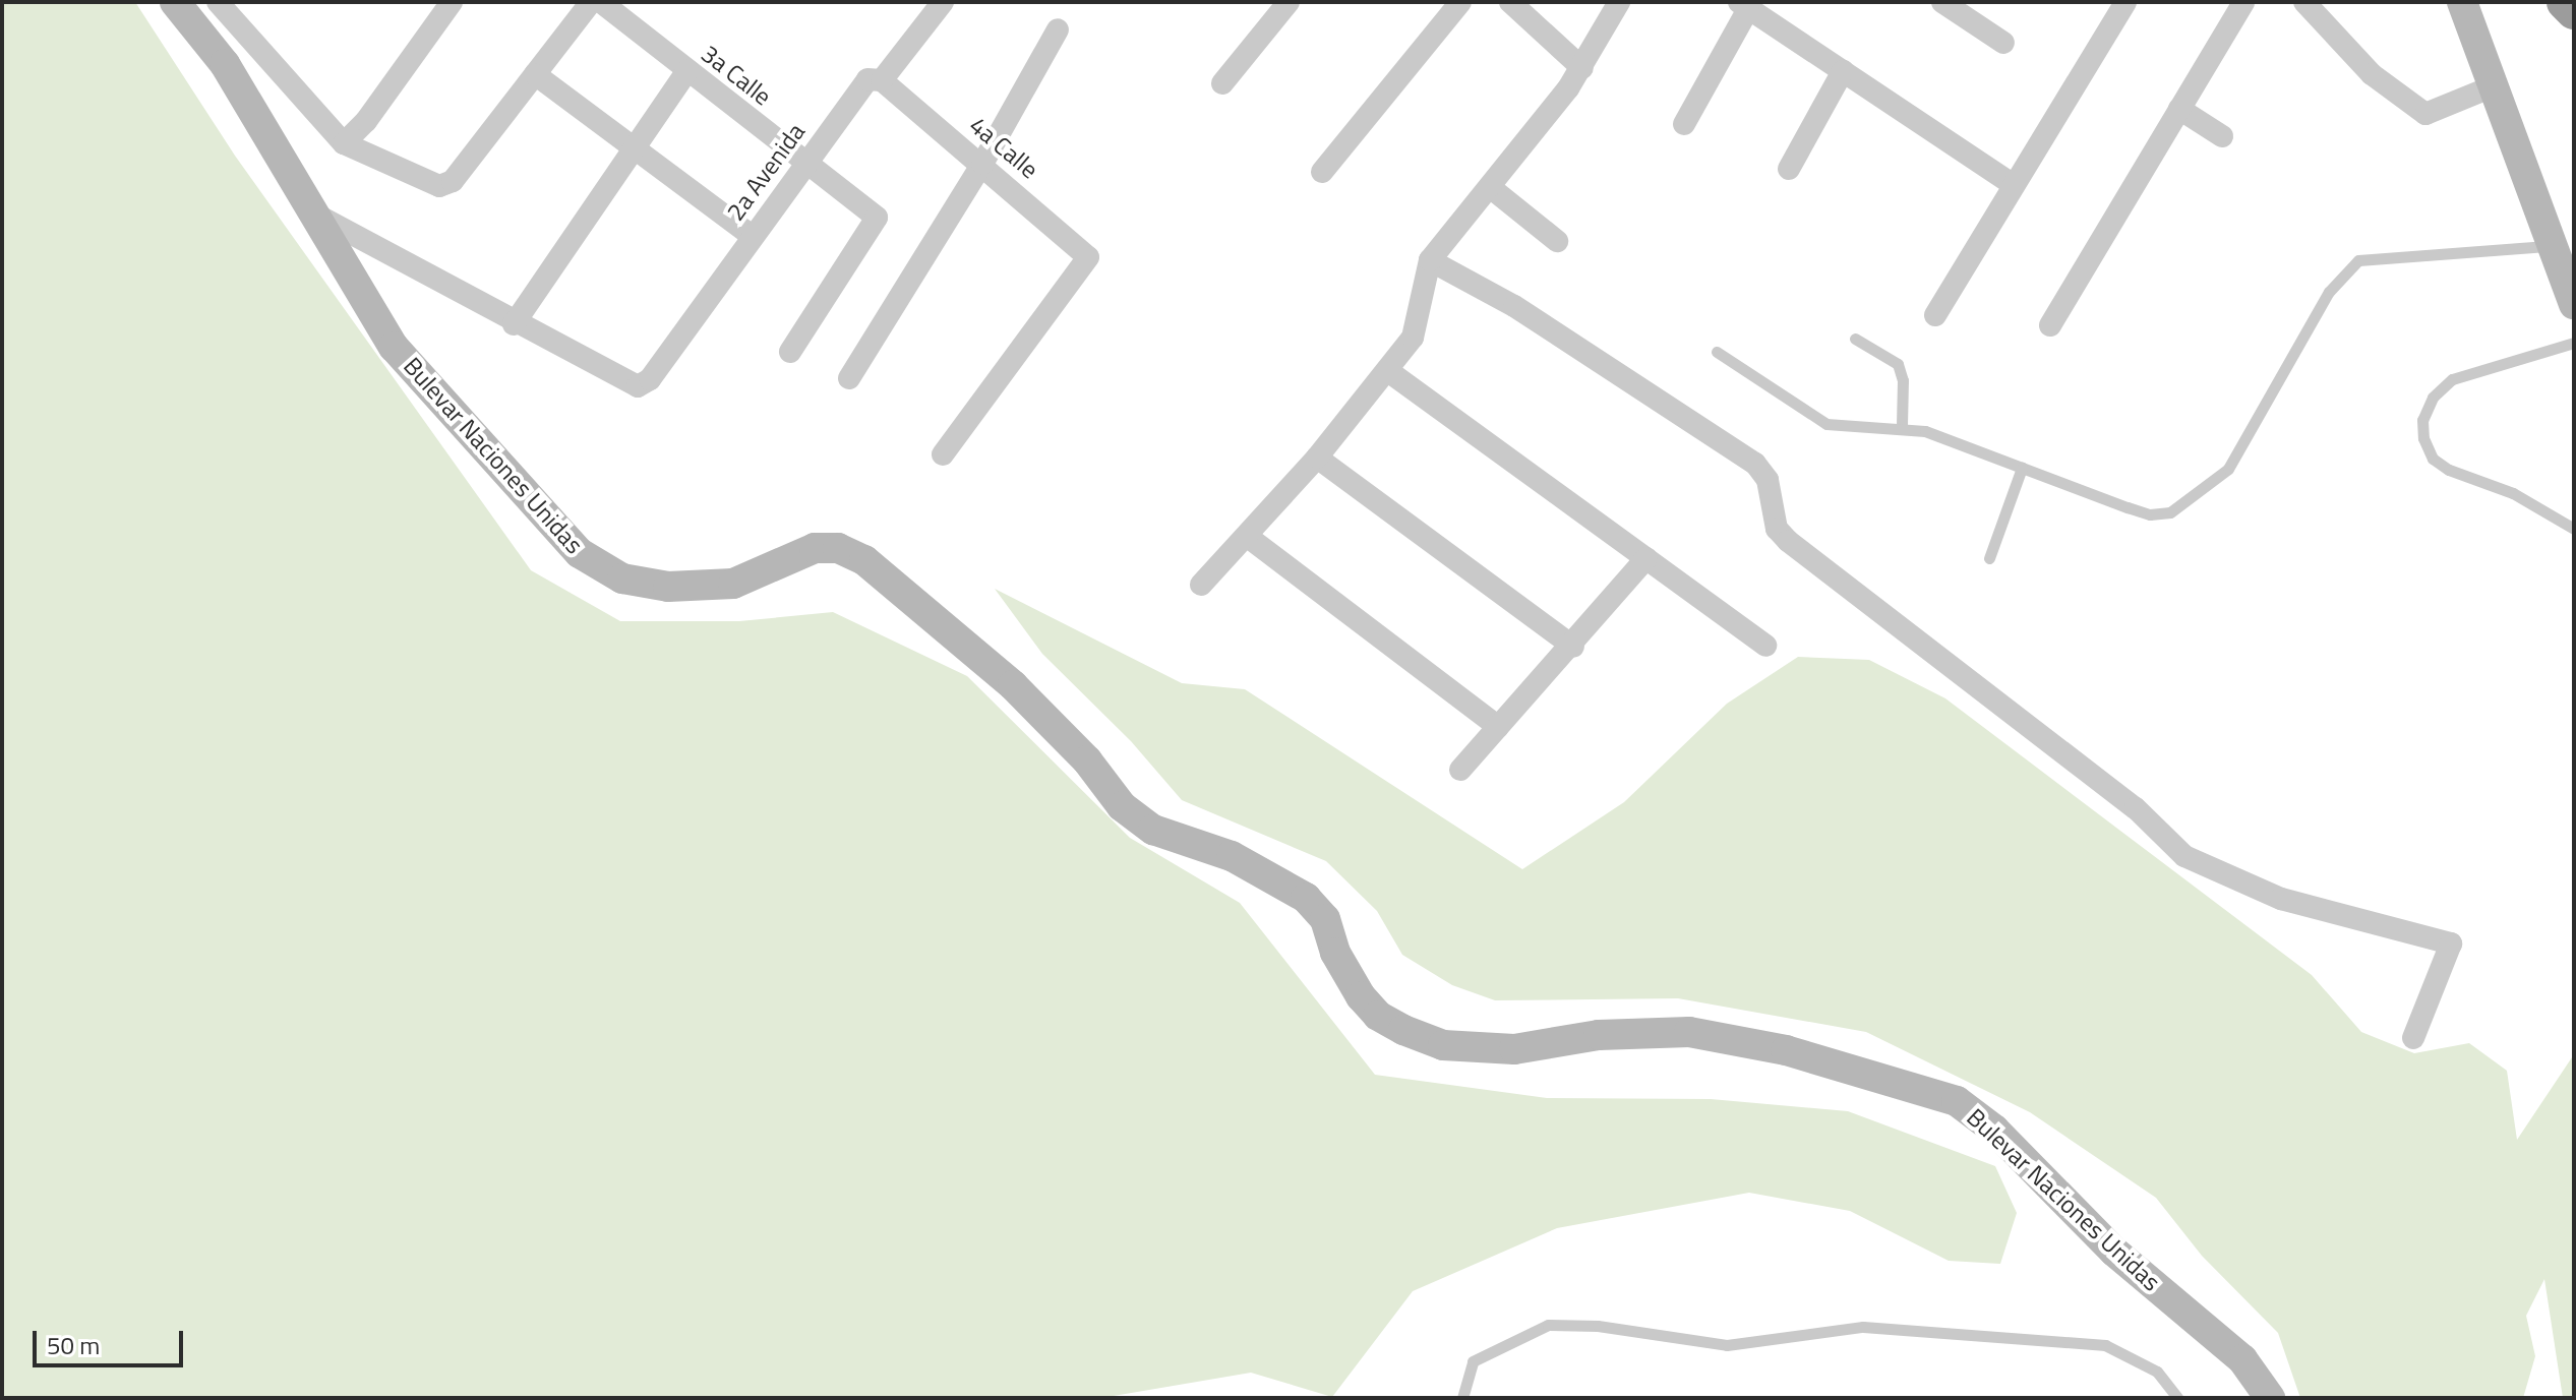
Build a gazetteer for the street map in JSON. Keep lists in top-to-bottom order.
{
  "streets": {
    "main road": ["Bulevar Naciones Unidas"],
    "street": ["3a Calle", "4a Calle", "2a Avenida"]
  },
  "crossings": [
    ["3a Calle", "2a Avenida"],
    ["4a Calle", "2a Avenida"]
  ],
  "scale_bar": "50 m"
}
